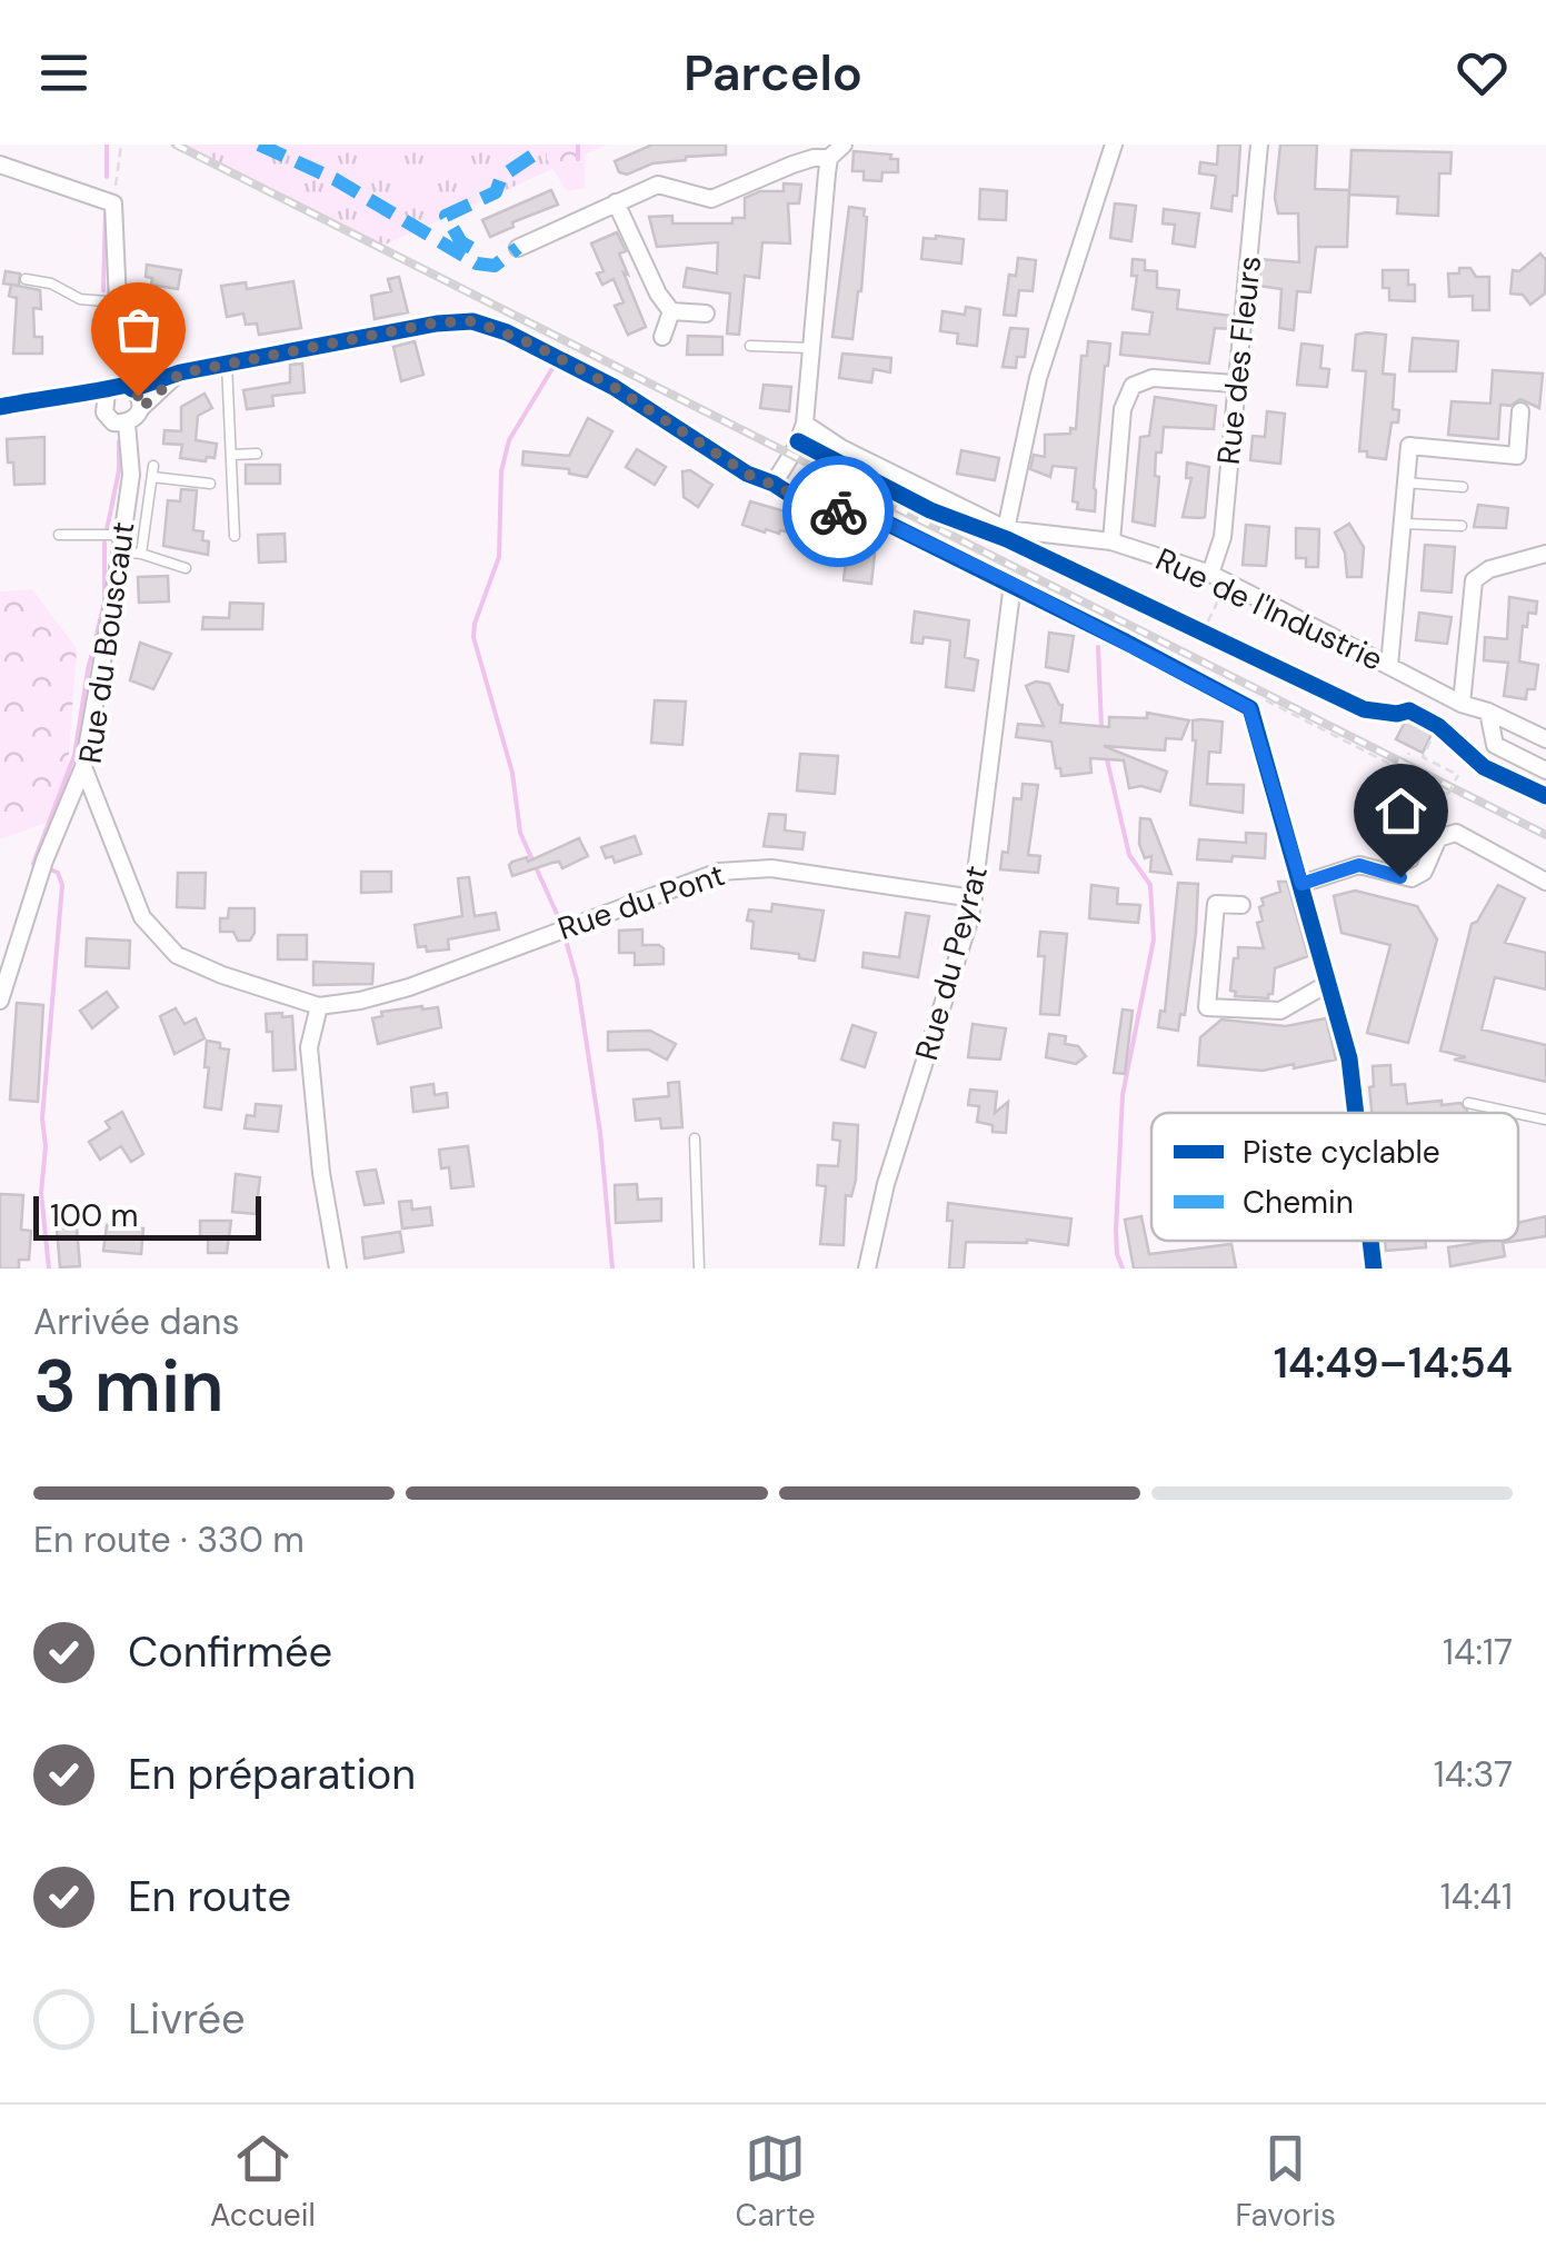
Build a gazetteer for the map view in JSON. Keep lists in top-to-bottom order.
{
  "streets": {
    "street": [
      "Rue des Fleurs",
      "Rue de l'Industrie",
      "Rue du Bouscaut",
      "Rue du Pont",
      "Rue du Peyrat"
    ]
  },
  "crossings": [
    ["Rue des Fleurs", "Rue de l'Industrie"],
    ["Rue du Bouscaut", "Rue du Pont"],
    ["Rue du Pont", "Rue du Peyrat"]
  ],
  "legend": ["Piste cyclable", "Chemin"],
  "scale_bar": "100 m",
  "page": {
    "header": "Parcelo",
    "scale": "100 m",
    "heading": ["3 min", "Arrivée dans", "14:49–14:54"],
    "bar": "En route · 330 m",
    "list": [
      ["Confirmée", "14:17"],
      ["En préparation", "14:37"],
      ["En route", "14:41"],
      "Livrée"
    ],
    "tabs": ["Accueil", "Carte", "Favoris"]
  }
}
